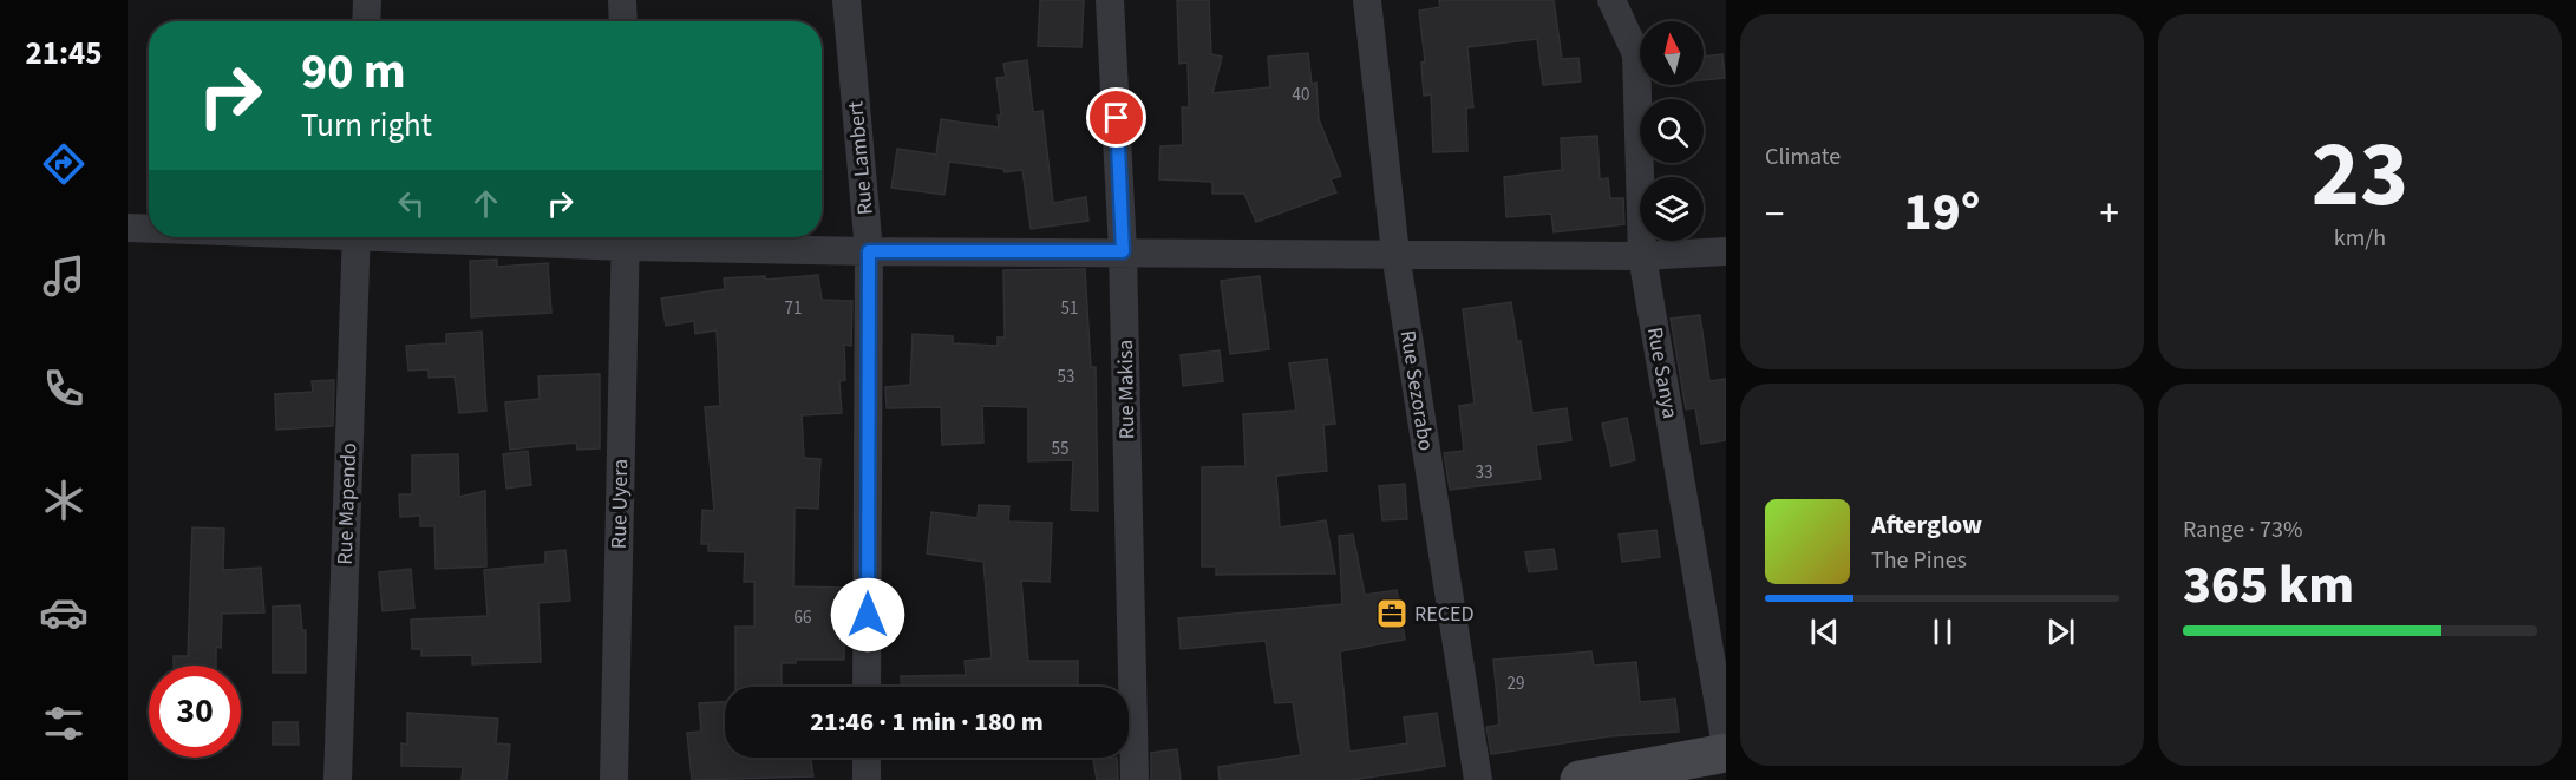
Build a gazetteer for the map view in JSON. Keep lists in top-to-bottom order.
{
  "streets": {
    "street": [
      "Rue Lambert",
      "Rue Sanya",
      "Rue Makisa",
      "Rue Sezorabo",
      "Rue Mapendo",
      "Rue Uyera"
    ]
  },
  "places": {
    "office": ["RECED"]
  },
  "house_numbers": [
    "40",
    "71",
    "51",
    "53",
    "55",
    "33",
    "66",
    "29"
  ],
  "north": "top",
  "page": {
    "tabs": "21:45",
    "tile": [
      "Climate",
      ["23", "km/h"],
      ["Range · 73%", "365 km"]
    ],
    "turn": ["90 m", "Turn right"],
    "heat": ["−", "19°", "+"],
    "song": ["Afterglow", "The Pines"],
    "limit": "30",
    "trip": "21:46 · 1 min · 180 m"
  }
}
